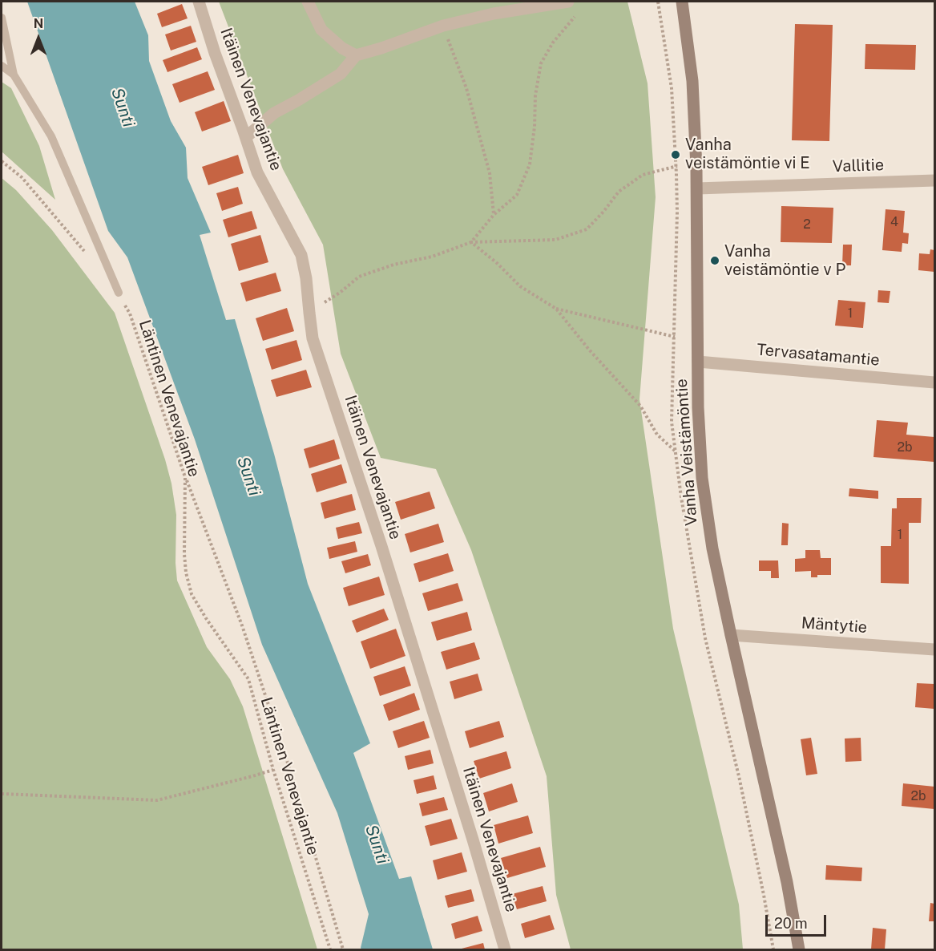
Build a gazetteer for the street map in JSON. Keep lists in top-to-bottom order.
{
  "streets": {
    "street": [
      "Itäinen Venevajantie",
      "Vallitie",
      "Tervasatamantie",
      "Vanha Veistämöntie",
      "Mäntytie"
    ],
    "path": ["Läntinen Venevajantie"]
  },
  "crossings": [
    ["Vallitie", "Vanha Veistämöntie"],
    ["Tervasatamantie", "Vanha Veistämöntie"],
    ["Vanha Veistämöntie", "Mäntytie"]
  ],
  "water": ["Sunti"],
  "places": ["Vanha veistämöntie vi E", "Vanha veistämöntie v P"],
  "house_numbers": [
    "4",
    "2",
    "1",
    "2b",
    "1",
    "2b"
  ],
  "scale_bar": "20 m",
  "north": "top"
}
